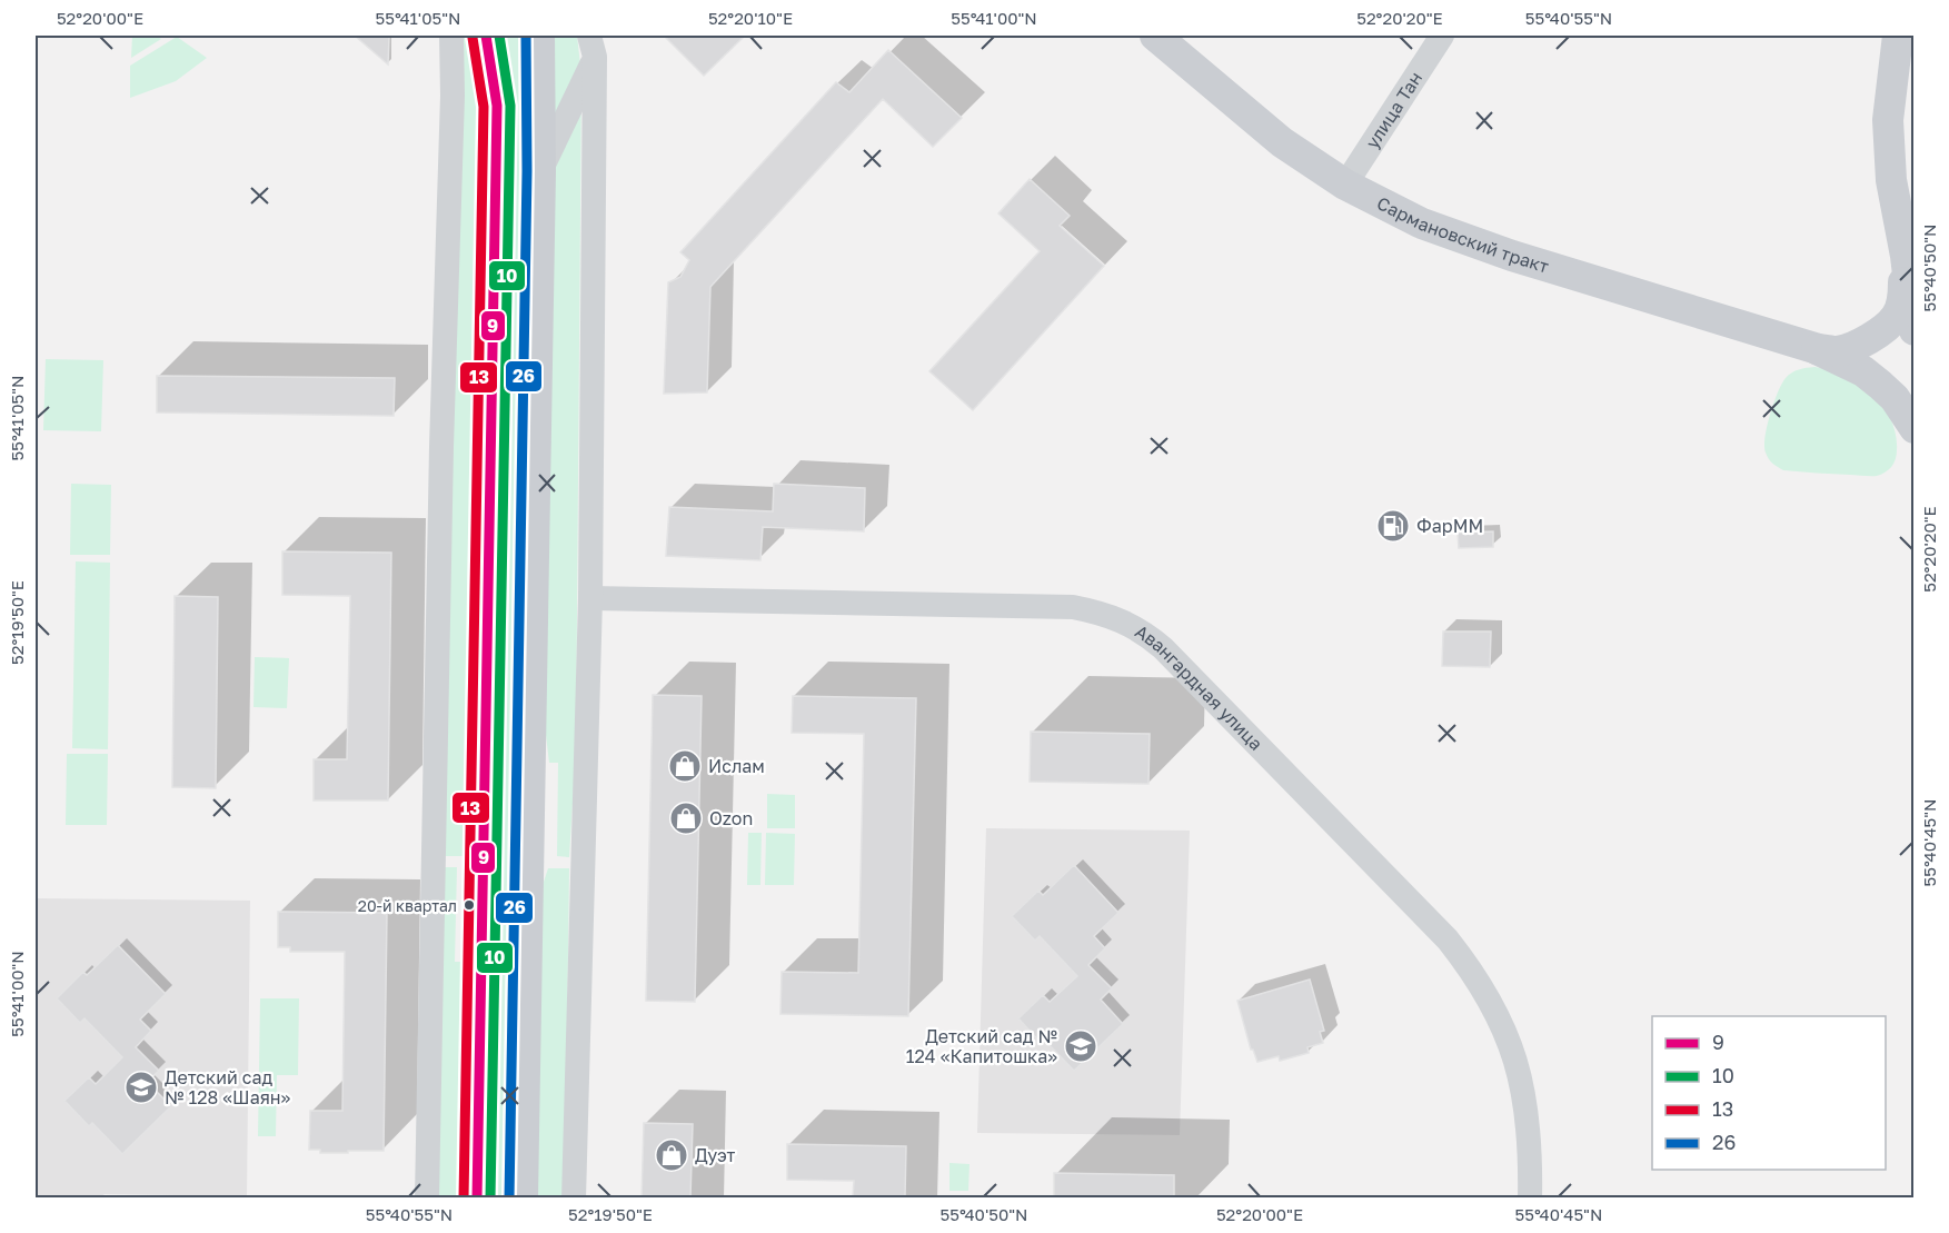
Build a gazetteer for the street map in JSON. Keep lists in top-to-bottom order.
{
  "streets": {
    "main road": ["Сармановский тракт"],
    "street": ["улица Тан", "Авангардная улица"]
  },
  "crossings": [
    ["улица Тан", "Сармановский тракт"]
  ],
  "places": {
    "fuel station": ["ФарММ"],
    "shop": ["Ислам", "Ozon", "Дуэт"],
    "other": ["20-й квартал"],
    "school or university": ["Детский сад № 124 «Капитошка»", "Детский сад № 128 «Шаян»"]
  },
  "lines": [
    "transit line 9",
    "transit line 10",
    "transit line 26",
    "transit line 13"
  ],
  "legend": [
    "9",
    "10",
    "13",
    "26"
  ],
  "coordinates": [
    "52°20'00\"E",
    "55°41'05\"N",
    "52°20'10\"E",
    "55°41'00\"N",
    "52°20'20\"E",
    "55°40'55\"N",
    "55°40'50\"N",
    "52°19'50\"E",
    "55°40'45\"N"
  ]
}
